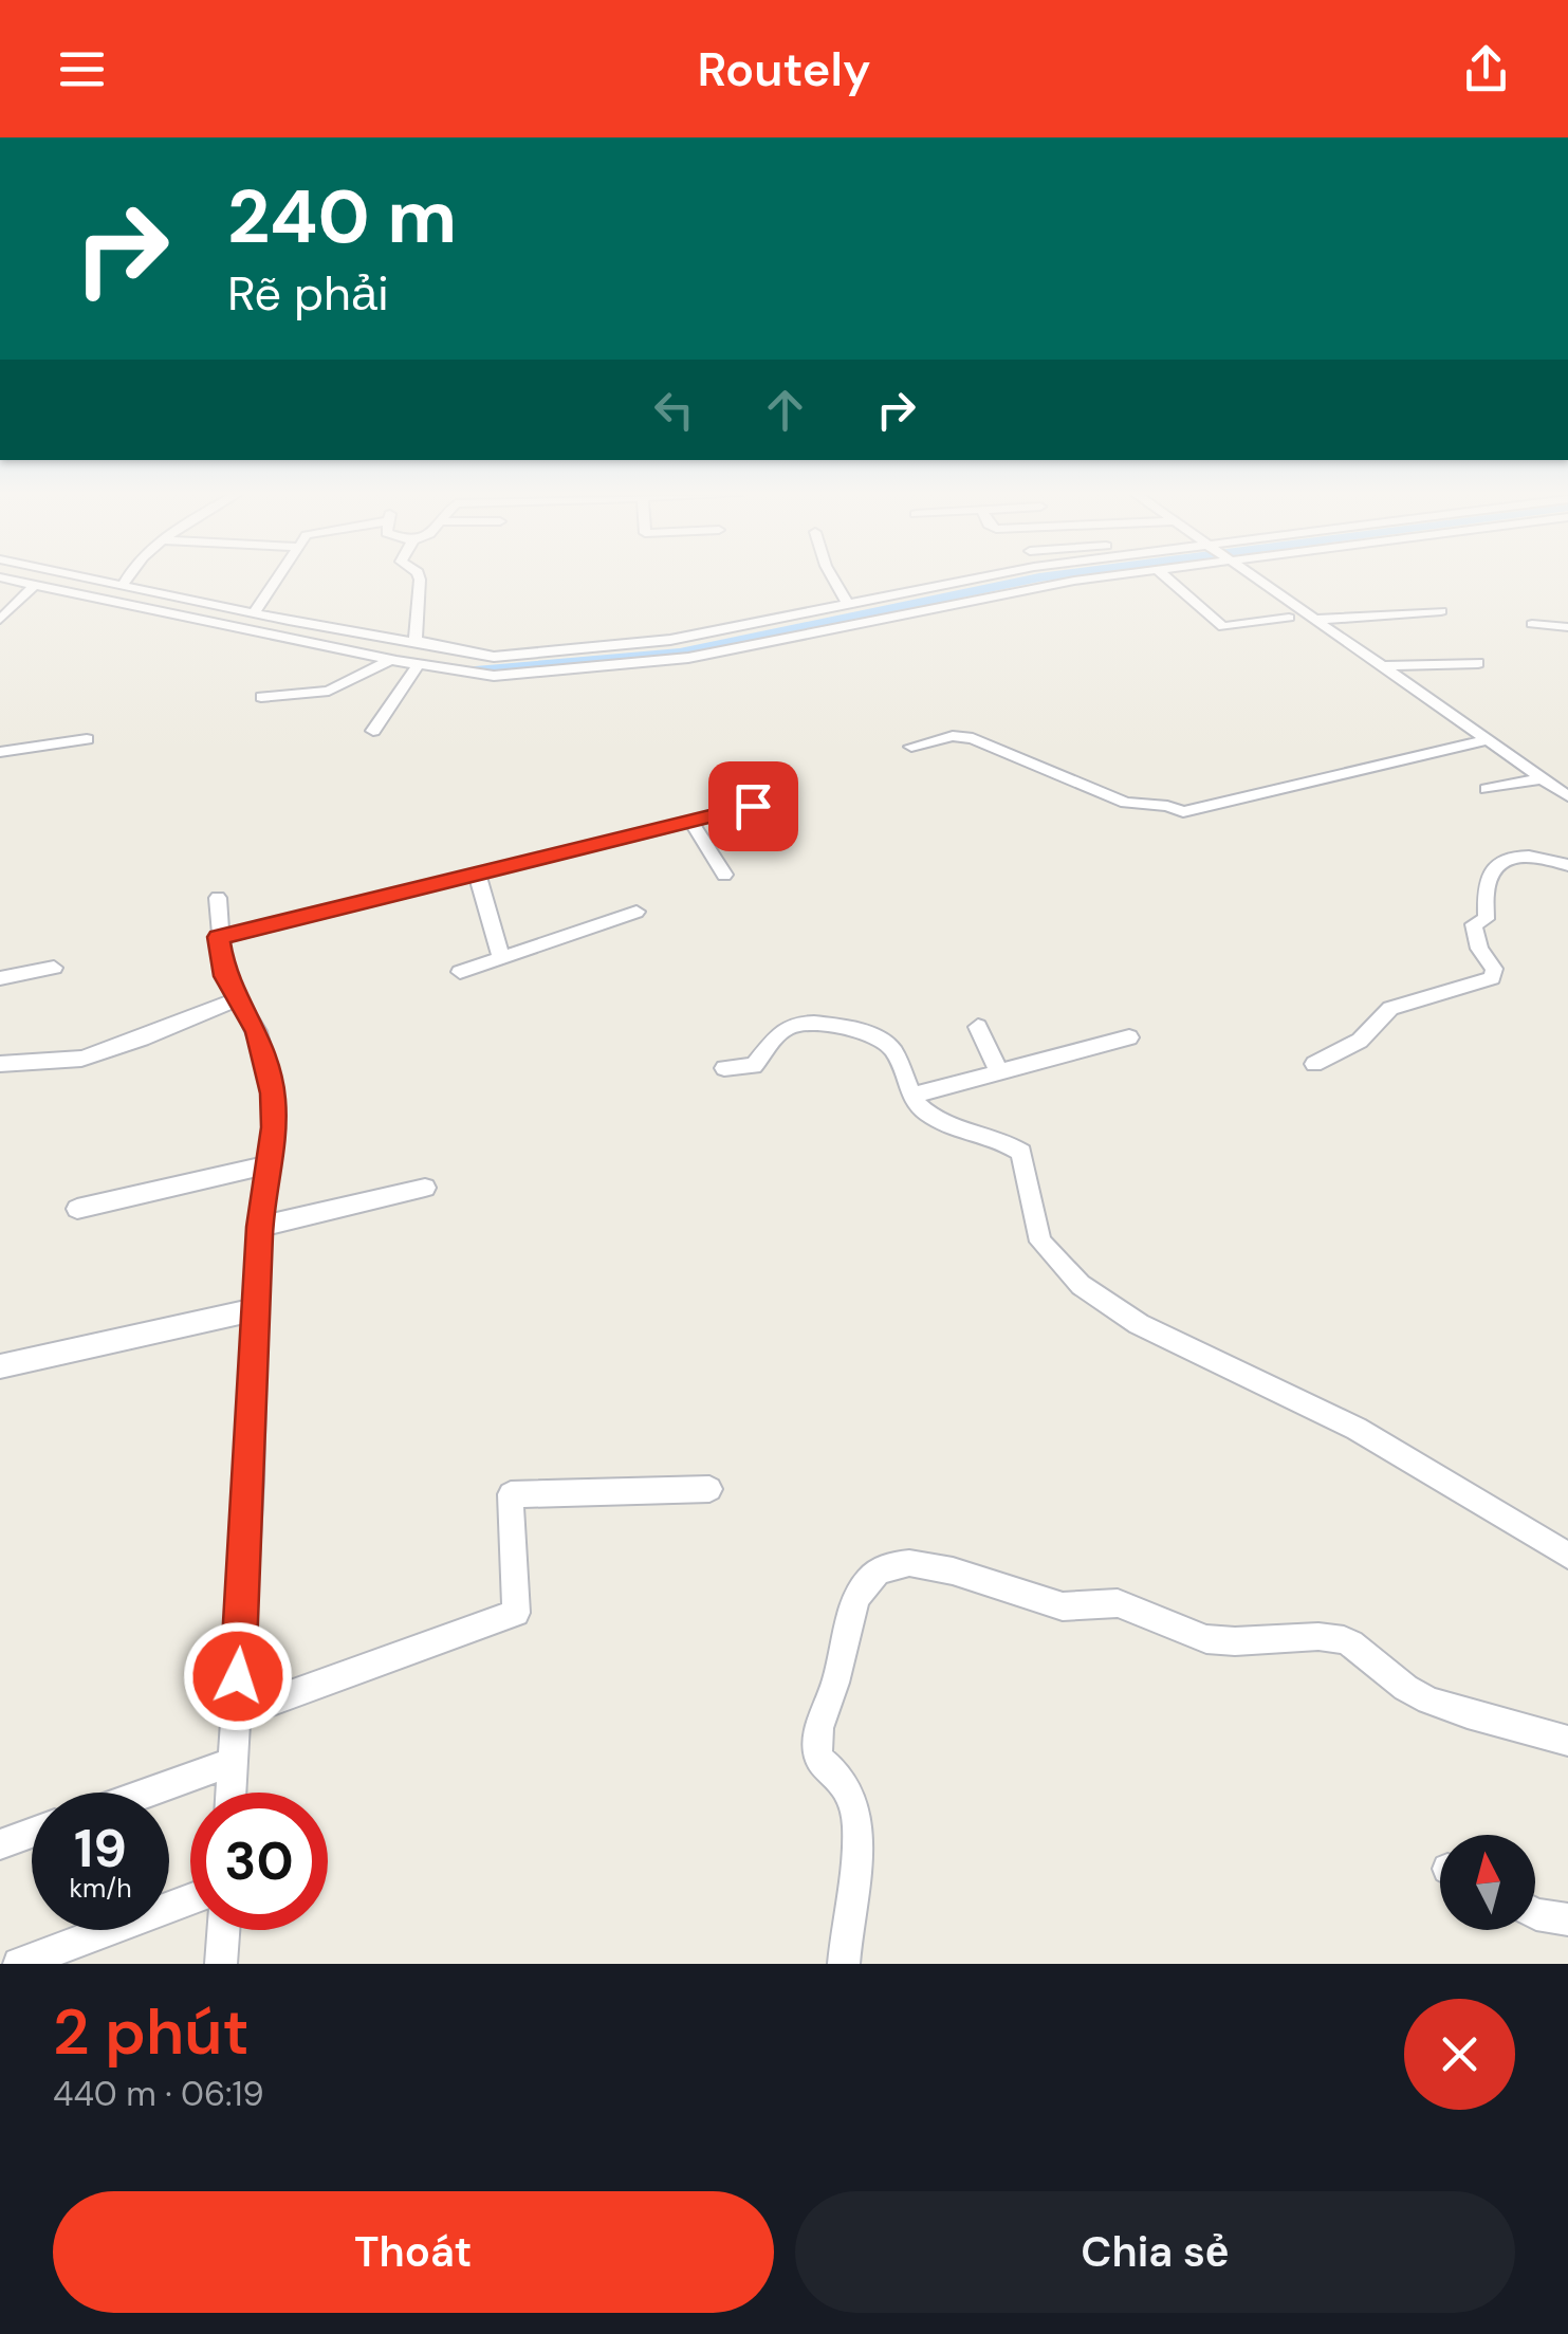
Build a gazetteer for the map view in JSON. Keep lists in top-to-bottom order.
{
  "north": "top",
  "page": {
    "header": "Routely",
    "turn": ["240 m", "Rẽ phải"],
    "speed": "19 km/h",
    "limit": "30",
    "heading": ["2 phút", "440 m · 06:19"],
    "buttons": ["Thoát", "Chia sẻ"]
  }
}
